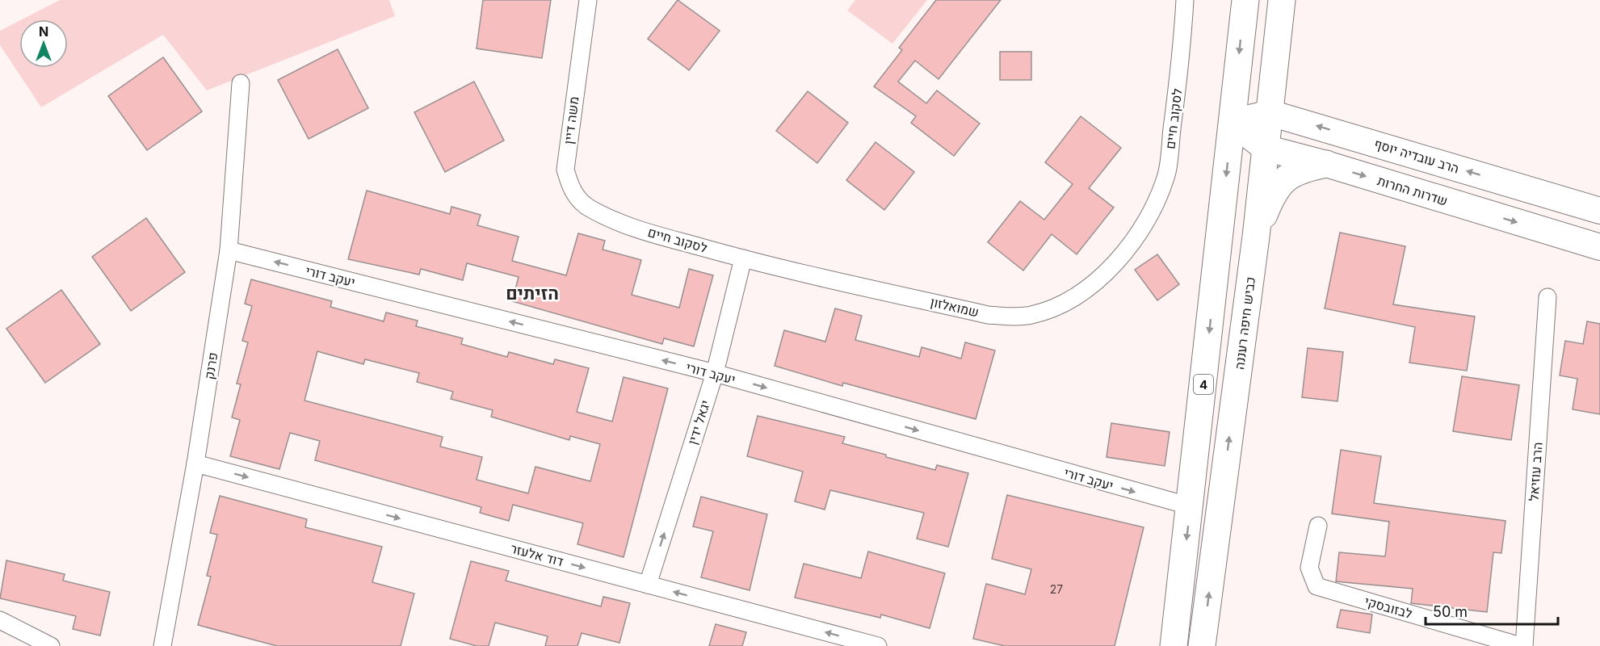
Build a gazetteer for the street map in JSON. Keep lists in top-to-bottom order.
{
  "streets": {
    "highway": ["כביש חיפה רעננה", "4"],
    "main road": ["הרב עובדיה יוסף", "שדרות החרות"],
    "street": [
      "לסקוב חיים",
      "משה דיין",
      "יעקב דורי",
      "שמואלזון",
      "פרנק",
      "יגאל ידין",
      "הרב עוזיאל",
      "דוד אלעזר",
      "לבזובסקי"
    ]
  },
  "crossings": [
    ["לסקוב חיים", "משה דיין"],
    ["לסקוב חיים", "שמואלזון"],
    ["לסקוב חיים", "יגאל ידין"],
    ["הרב עובדיה יוסף", "כביש חיפה רעננה"],
    ["שדרות החרות", "כביש חיפה רעננה"],
    ["שדרות החרות", "4"],
    ["יעקב דורי", "פרנק"],
    ["יעקב דורי", "4"],
    ["יעקב דורי", "יגאל ידין"],
    ["שמואלזון", "יגאל ידין"],
    ["פרנק", "דוד אלעזר"],
    ["יגאל ידין", "דוד אלעזר"],
    ["הרב עוזיאל", "לבזובסקי"]
  ],
  "one_way": ["הרב עובדיה יוסף", "שדרות החרות", "יגאל ידין"],
  "districts": ["הזיתים"],
  "house_numbers": ["27"],
  "scale_bar": "50 m",
  "north": "top"
}
